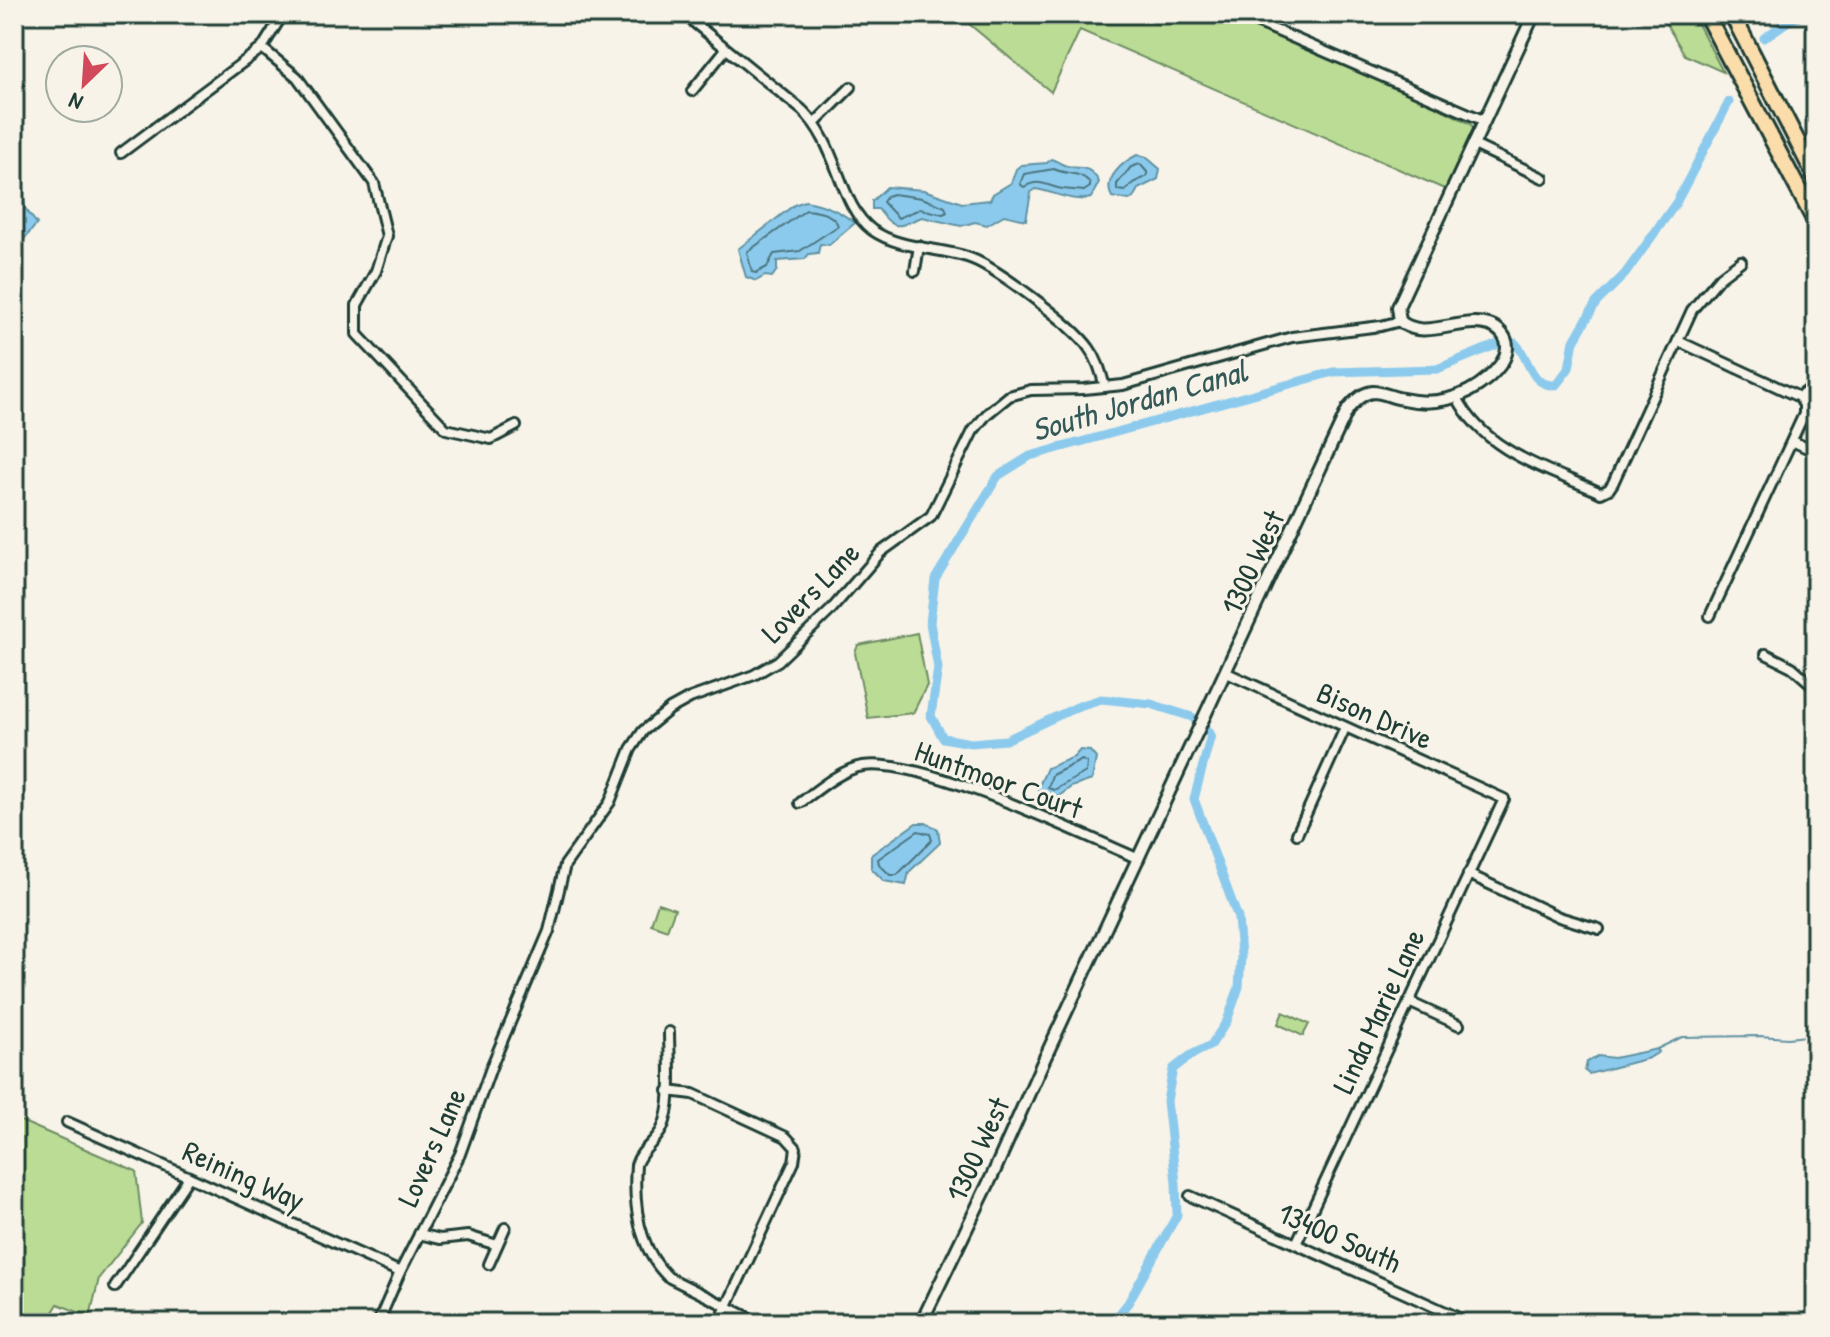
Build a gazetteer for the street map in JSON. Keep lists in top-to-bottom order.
{
  "streets": {
    "street": [
      "1300 West",
      "Lovers Lane",
      "Bison Drive",
      "Huntmoor Court",
      "Linda Marie Lane",
      "Reining Way",
      "13400 South"
    ]
  },
  "crossings": [
    ["1300 West", "Lovers Lane"],
    ["1300 West", "Bison Drive"],
    ["1300 West", "Huntmoor Court"],
    ["Lovers Lane", "Reining Way"],
    ["Bison Drive", "Linda Marie Lane"],
    ["Linda Marie Lane", "13400 South"]
  ],
  "water": ["South Jordan Canal"],
  "north": "bottom left"
}
